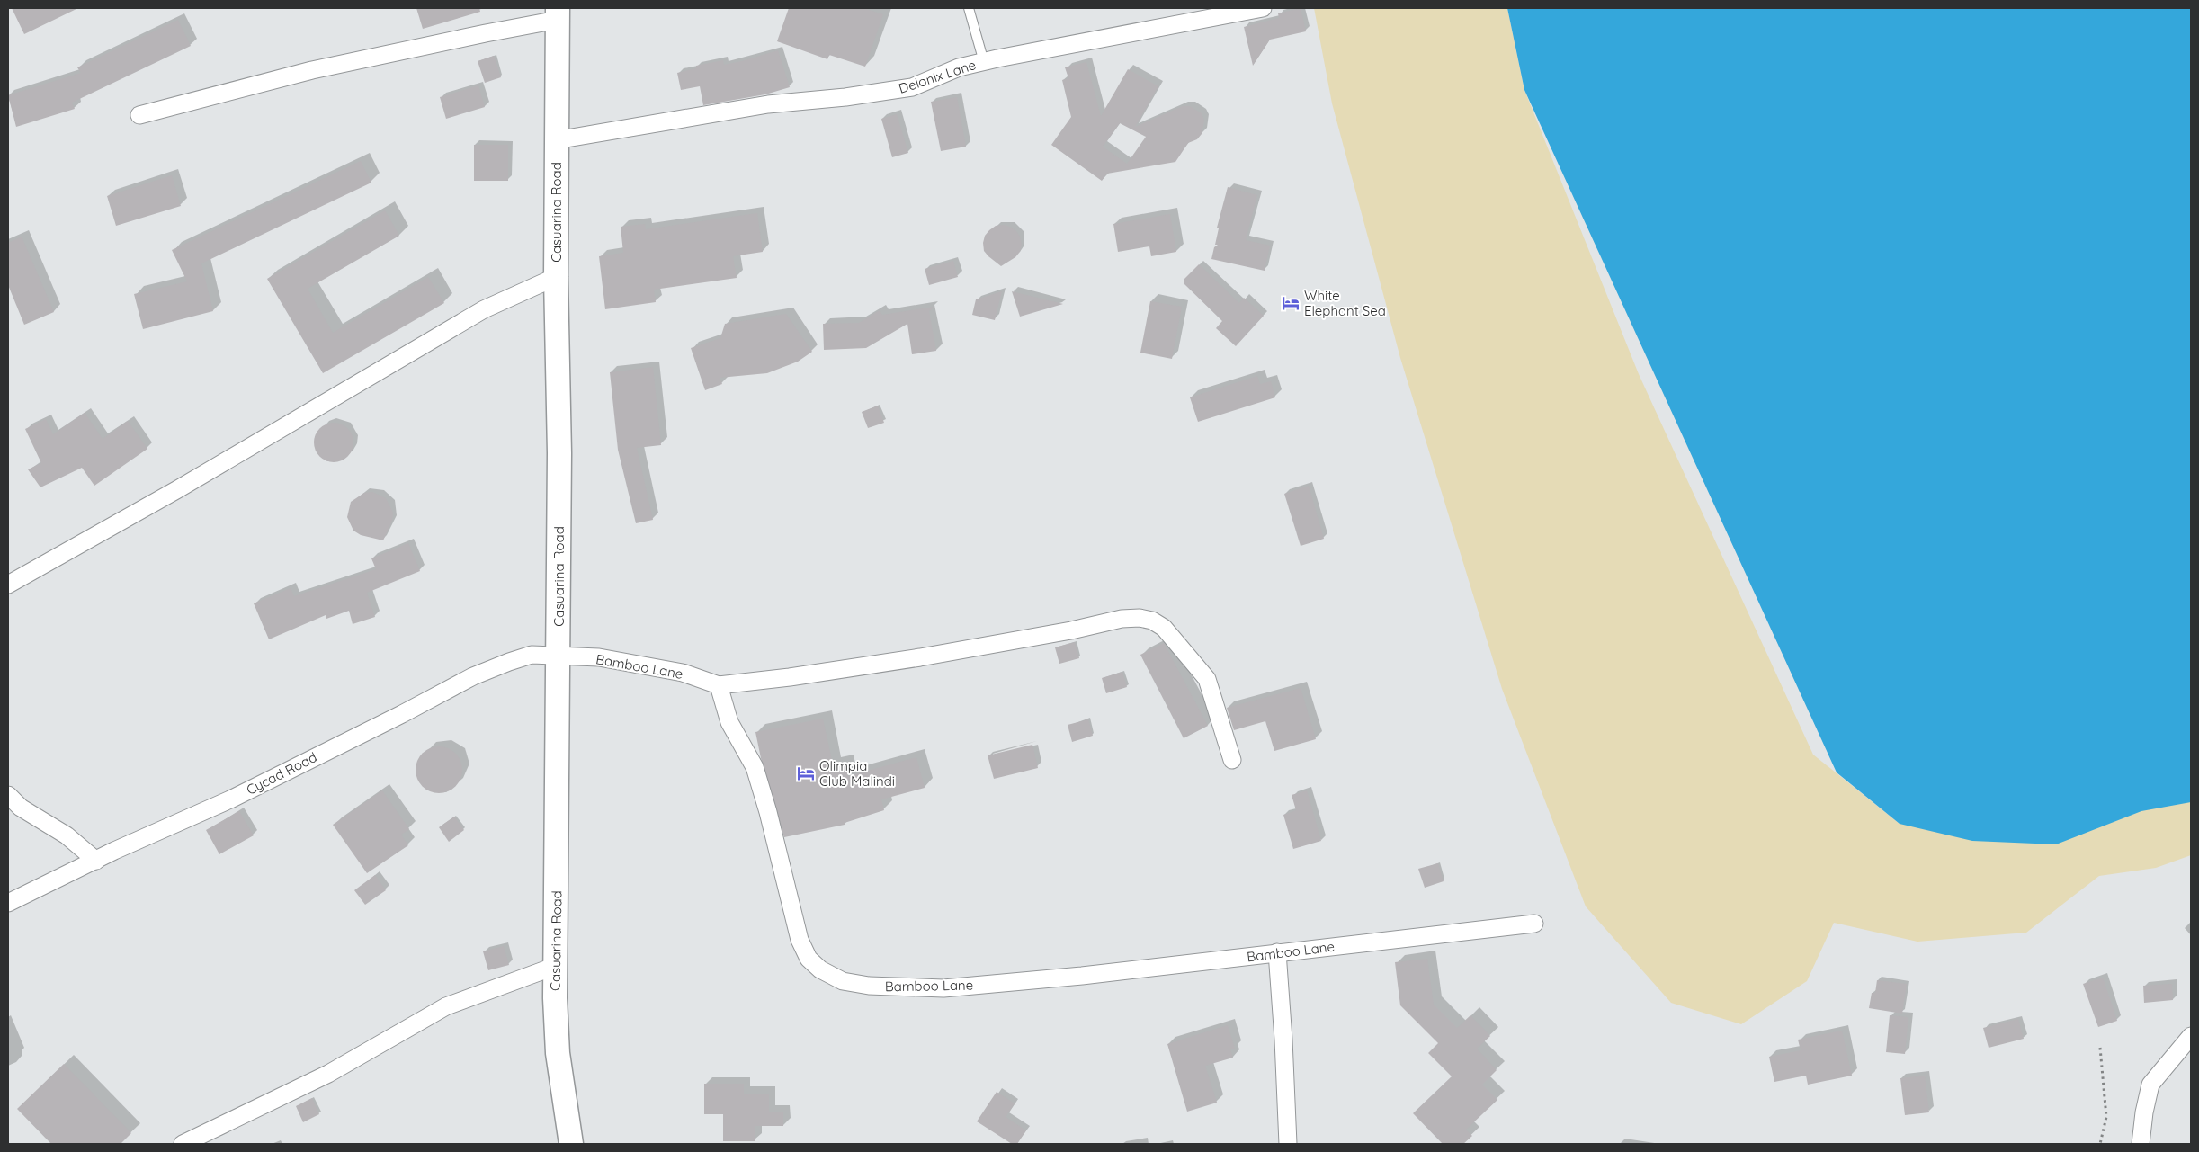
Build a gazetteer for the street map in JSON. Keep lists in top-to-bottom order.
{
  "streets": {
    "street": [
      "Delonix Lane",
      "Casuarina Road",
      "Bamboo Lane",
      "Cycad Road"
    ]
  },
  "crossings": [
    ["Delonix Lane", "Casuarina Road"],
    ["Casuarina Road", "Bamboo Lane"],
    ["Casuarina Road", "Cycad Road"],
    ["Bamboo Lane", "Cycad Road"]
  ],
  "places": {
    "hotel": ["White Elephant Sea", "Olimpia Club Malindi"]
  }
}
